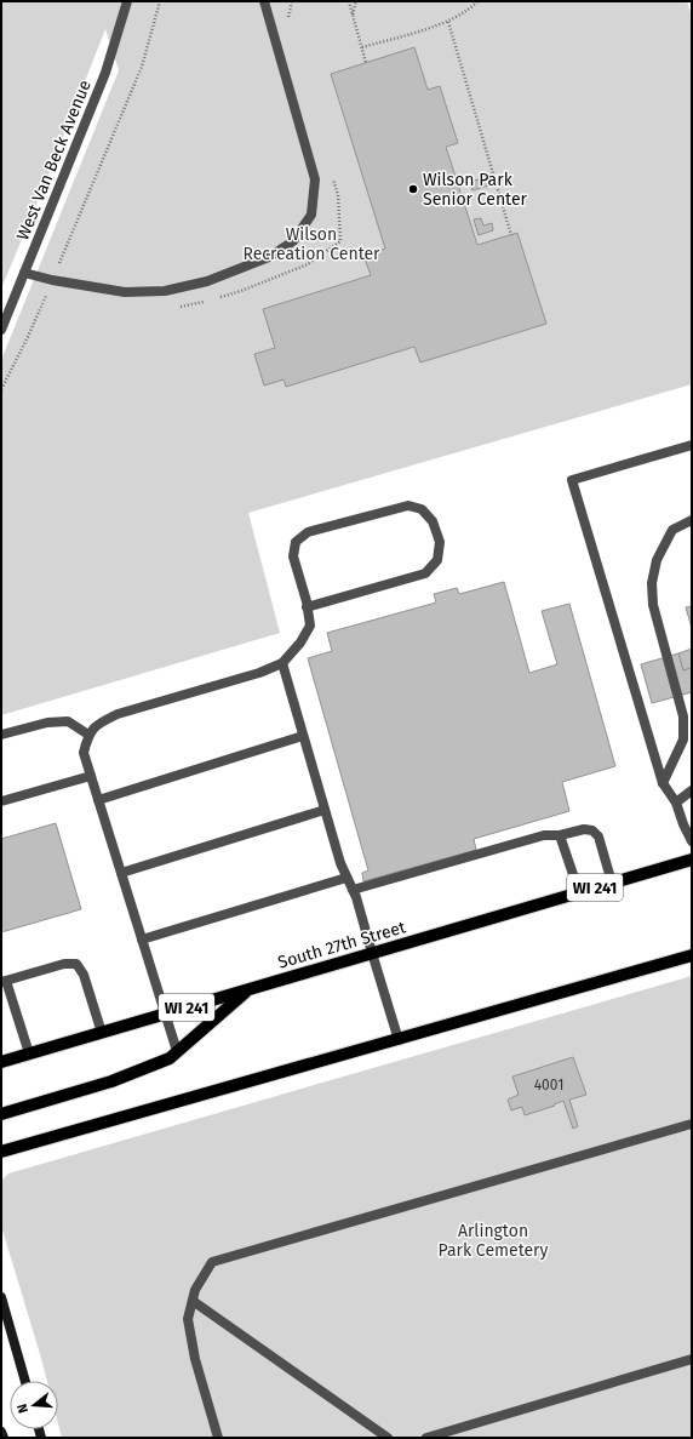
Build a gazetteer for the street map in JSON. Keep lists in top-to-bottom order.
{
  "streets": {
    "main road": ["WI 241", "South 27th Street"],
    "street": ["West Van Beck Avenue"]
  },
  "parks": ["Wilson Recreation Center", "Arlington Park Cemetery"],
  "places": ["Wilson Park Senior Center"],
  "house_numbers": ["4001"],
  "north": "left"
}
